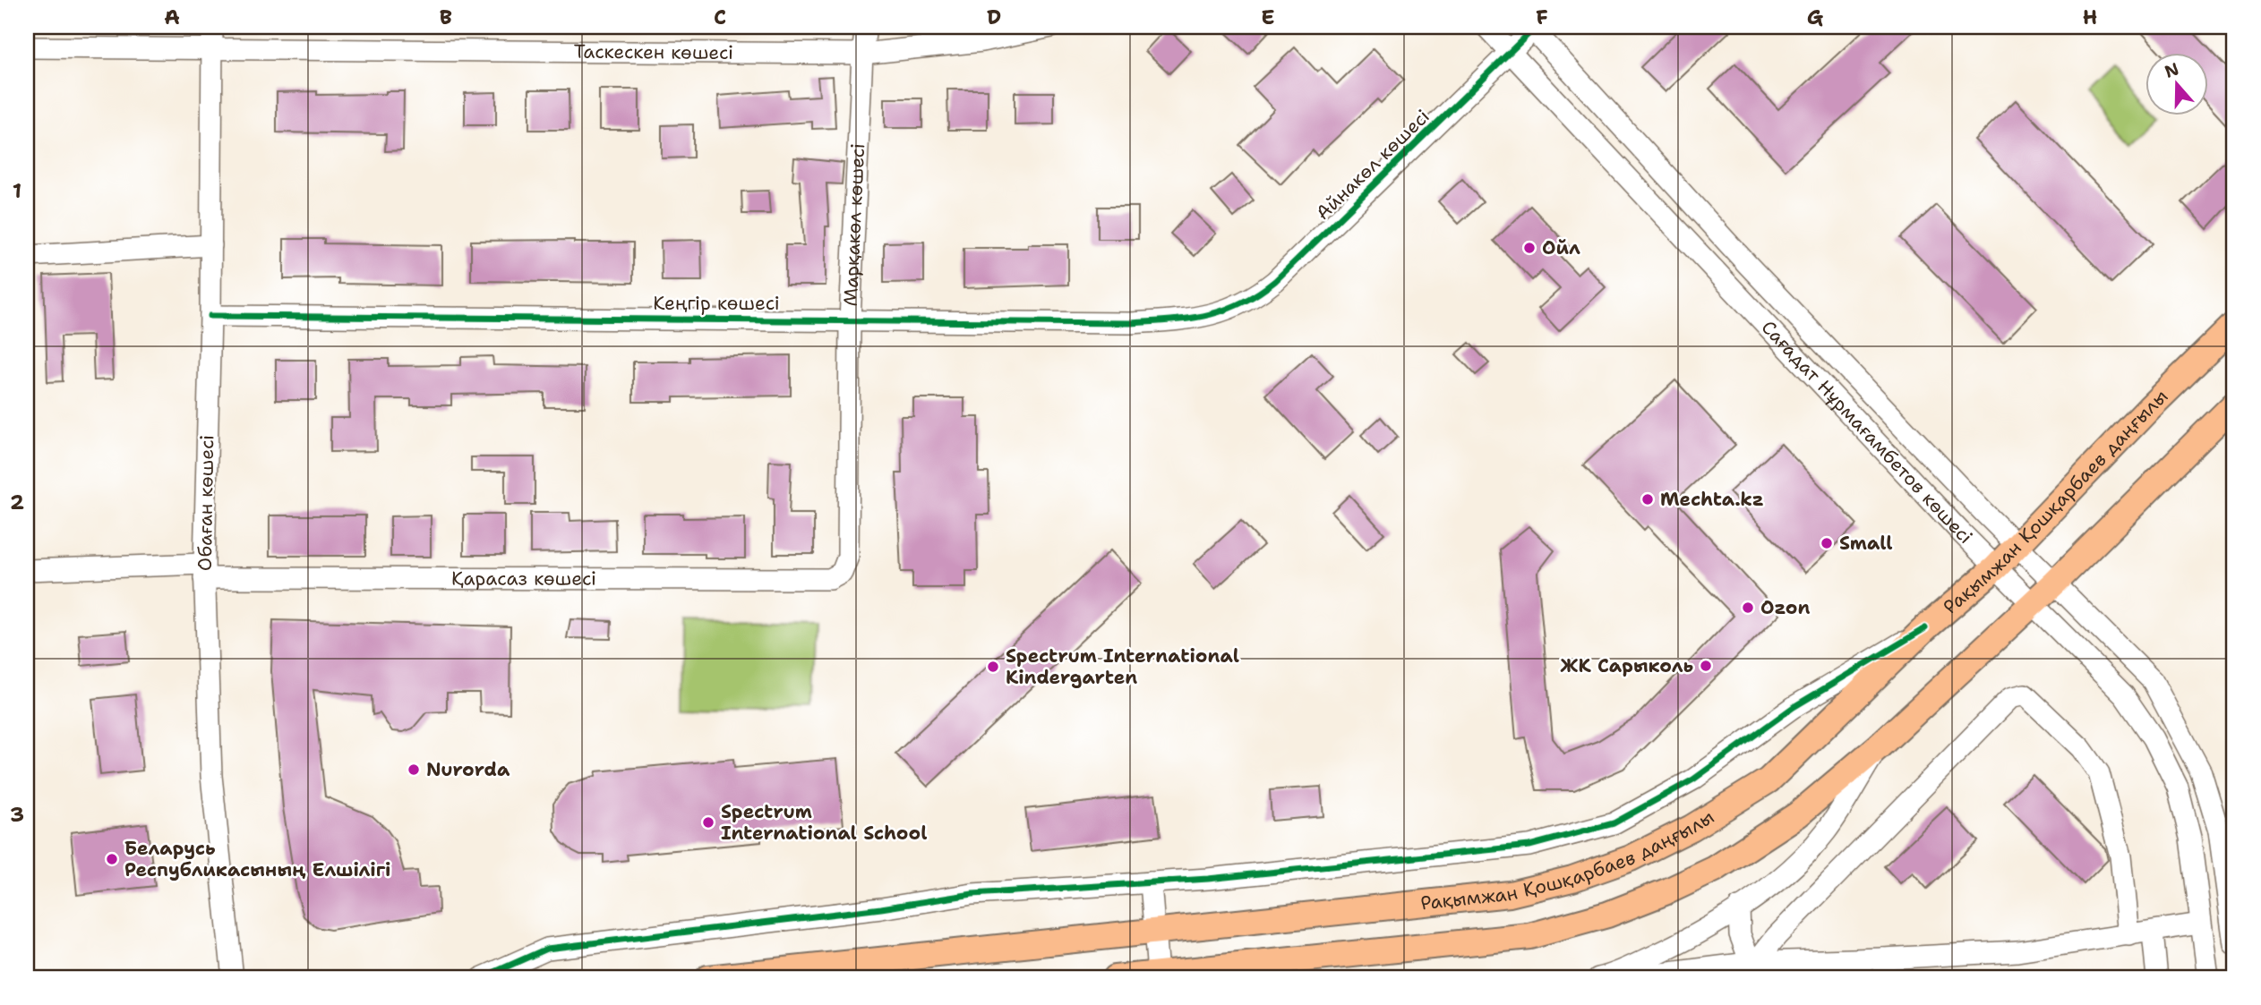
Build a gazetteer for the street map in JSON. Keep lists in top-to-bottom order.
{
  "streets": {
    "main road": ["Рақымжан Қошқарбаев даңғылы"],
    "street": [
      "Таскескен көшесі",
      "Айнакөл көшесі",
      "Марқакөл көшесі",
      "Кеңгір көшесі",
      "Сағадат Нұрмағамбетов көшесі",
      "Обаған көшесі",
      "Қарасаз көшесі"
    ]
  },
  "crossings": [
    ["Таскескен көшесі", "Марқакөл көшесі"],
    ["Таскескен көшесі", "Обаған көшесі"],
    ["Айнакөл көшесі", "Кеңгір көшесі"],
    ["Айнакөл көшесі", "Сағадат Нұрмағамбетов көшесі"],
    ["Марқакөл көшесі", "Кеңгір көшесі"],
    ["Марқакөл көшесі", "Қарасаз көшесі"],
    ["Кеңгір көшесі", "Обаған көшесі"],
    ["Сағадат Нұрмағамбетов көшесі", "Рақымжан Қошқарбаев даңғылы"],
    ["Обаған көшесі", "Қарасаз көшесі"]
  ],
  "places": [
    "Ойл",
    "Mechta.kz",
    "Small",
    "Ozon",
    "ЖК Сарыколь",
    "Spectrum International Kindergarten",
    "Nurorda",
    "Spectrum International School",
    "Беларусь Республикасының Елшілігі"
  ],
  "north": "top",
  "grid": {
    "columns": [
      "A",
      "B",
      "C",
      "D",
      "E",
      "F",
      "G",
      "H"
    ],
    "rows": ["1", "2", "3"]
  }
}
